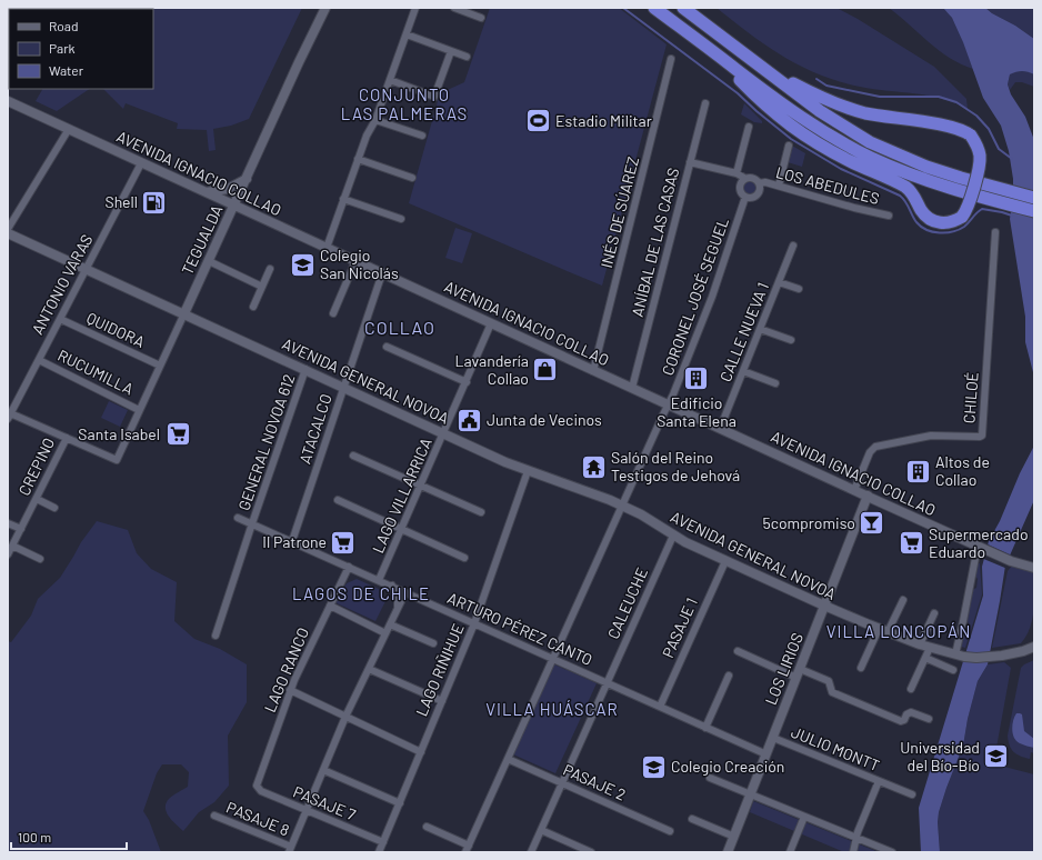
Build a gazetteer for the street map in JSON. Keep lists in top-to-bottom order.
{
  "streets": {
    "main road": [
      "AVENIDA IGNACIO COLLAO",
      "TEGUALDA",
      "AVENIDA GENERAL NOVOA",
      "LOS LIRIOS"
    ],
    "street": [
      "LOS ABEDULES",
      "INÉS DE SÚAREZ",
      "ANÍBAL DE LAS CASAS",
      "ANTONIO VARAS",
      "CORONEL JOSÉ SEGUEL",
      "QUIDORA",
      "CALLE NUEVA 1",
      "RUCUMILLA",
      "CHILOÉ",
      "ATACALCO",
      "GENERAL NOVOA 612",
      "CREPINO",
      "LAGO VILLARRICA",
      "CALEUCHE",
      "PASAJE 1",
      "ARTURO PÉREZ CANTO",
      "LAGO RANCO",
      "LAGO RIÑIHUE",
      "JULIO MONTT",
      "PASAJE 2",
      "PASAJE 7",
      "PASAJE 8"
    ]
  },
  "crossings": [
    ["AVENIDA IGNACIO COLLAO", "INÉS DE SÚAREZ"],
    ["AVENIDA IGNACIO COLLAO", "TEGUALDA"],
    ["AVENIDA IGNACIO COLLAO", "ANÍBAL DE LAS CASAS"],
    ["AVENIDA IGNACIO COLLAO", "ANTONIO VARAS"],
    ["AVENIDA IGNACIO COLLAO", "CORONEL JOSÉ SEGUEL"],
    ["AVENIDA IGNACIO COLLAO", "CALLE NUEVA 1"],
    ["AVENIDA IGNACIO COLLAO", "CHILOÉ"],
    ["AVENIDA IGNACIO COLLAO", "ATACALCO"],
    ["AVENIDA IGNACIO COLLAO", "LAGO VILLARRICA"],
    ["AVENIDA IGNACIO COLLAO", "LOS LIRIOS"],
    ["LOS ABEDULES", "CORONEL JOSÉ SEGUEL"],
    ["TEGUALDA", "QUIDORA"],
    ["TEGUALDA", "RUCUMILLA"],
    ["TEGUALDA", "AVENIDA GENERAL NOVOA"],
    ["TEGUALDA", "CREPINO"],
    ["ANTONIO VARAS", "QUIDORA"],
    ["ANTONIO VARAS", "RUCUMILLA"],
    ["ANTONIO VARAS", "AVENIDA GENERAL NOVOA"],
    ["CORONEL JOSÉ SEGUEL", "AVENIDA GENERAL NOVOA"],
    ["CORONEL JOSÉ SEGUEL", "ARTURO PÉREZ CANTO"],
    ["CORONEL JOSÉ SEGUEL", "PASAJE 2"],
    ["AVENIDA GENERAL NOVOA", "ATACALCO"],
    ["AVENIDA GENERAL NOVOA", "GENERAL NOVOA 612"],
    ["AVENIDA GENERAL NOVOA", "LAGO VILLARRICA"],
    ["AVENIDA GENERAL NOVOA", "CALEUCHE"],
    ["AVENIDA GENERAL NOVOA", "PASAJE 1"],
    ["AVENIDA GENERAL NOVOA", "LOS LIRIOS"],
    ["AVENIDA GENERAL NOVOA", "LAGO RIÑIHUE"],
    ["ATACALCO", "ARTURO PÉREZ CANTO"],
    ["GENERAL NOVOA 612", "ARTURO PÉREZ CANTO"],
    ["LAGO VILLARRICA", "ARTURO PÉREZ CANTO"],
    ["CALEUCHE", "ARTURO PÉREZ CANTO"],
    ["CALEUCHE", "PASAJE 2"],
    ["PASAJE 1", "ARTURO PÉREZ CANTO"],
    ["ARTURO PÉREZ CANTO", "LOS LIRIOS"],
    ["ARTURO PÉREZ CANTO", "LAGO RANCO"],
    ["ARTURO PÉREZ CANTO", "LAGO RIÑIHUE"],
    ["LOS LIRIOS", "JULIO MONTT"],
    ["LAGO RANCO", "PASAJE 7"],
    ["LAGO RIÑIHUE", "PASAJE 7"]
  ],
  "districts": [
    "CONJUNTO LAS PALMERAS",
    "COLLAO",
    "LAGOS DE CHILE",
    "VILLA LONCOPÁN",
    "VILLA HUÁSCAR"
  ],
  "places": {
    "sports": ["Estadio Militar"],
    "fuel station": ["Shell"],
    "school or university": ["Colegio San Nicolás", "Universidad del Bío-Bío", "Colegio Creación"],
    "shop": ["Lavandería Collao"],
    "building": ["Edificio Santa Elena", "Altos de Collao"],
    "public building": ["Junta de Vecinos"],
    "supermarket": ["Santa Isabel", "Il Patrone", "Supermercado Eduardo"],
    "temple": ["Salón del Reino Testigos de Jehová"],
    "bar": ["5compromiso"]
  },
  "legend": ["Road", "Park", "Water"],
  "scale_bar": "100 m"
}
